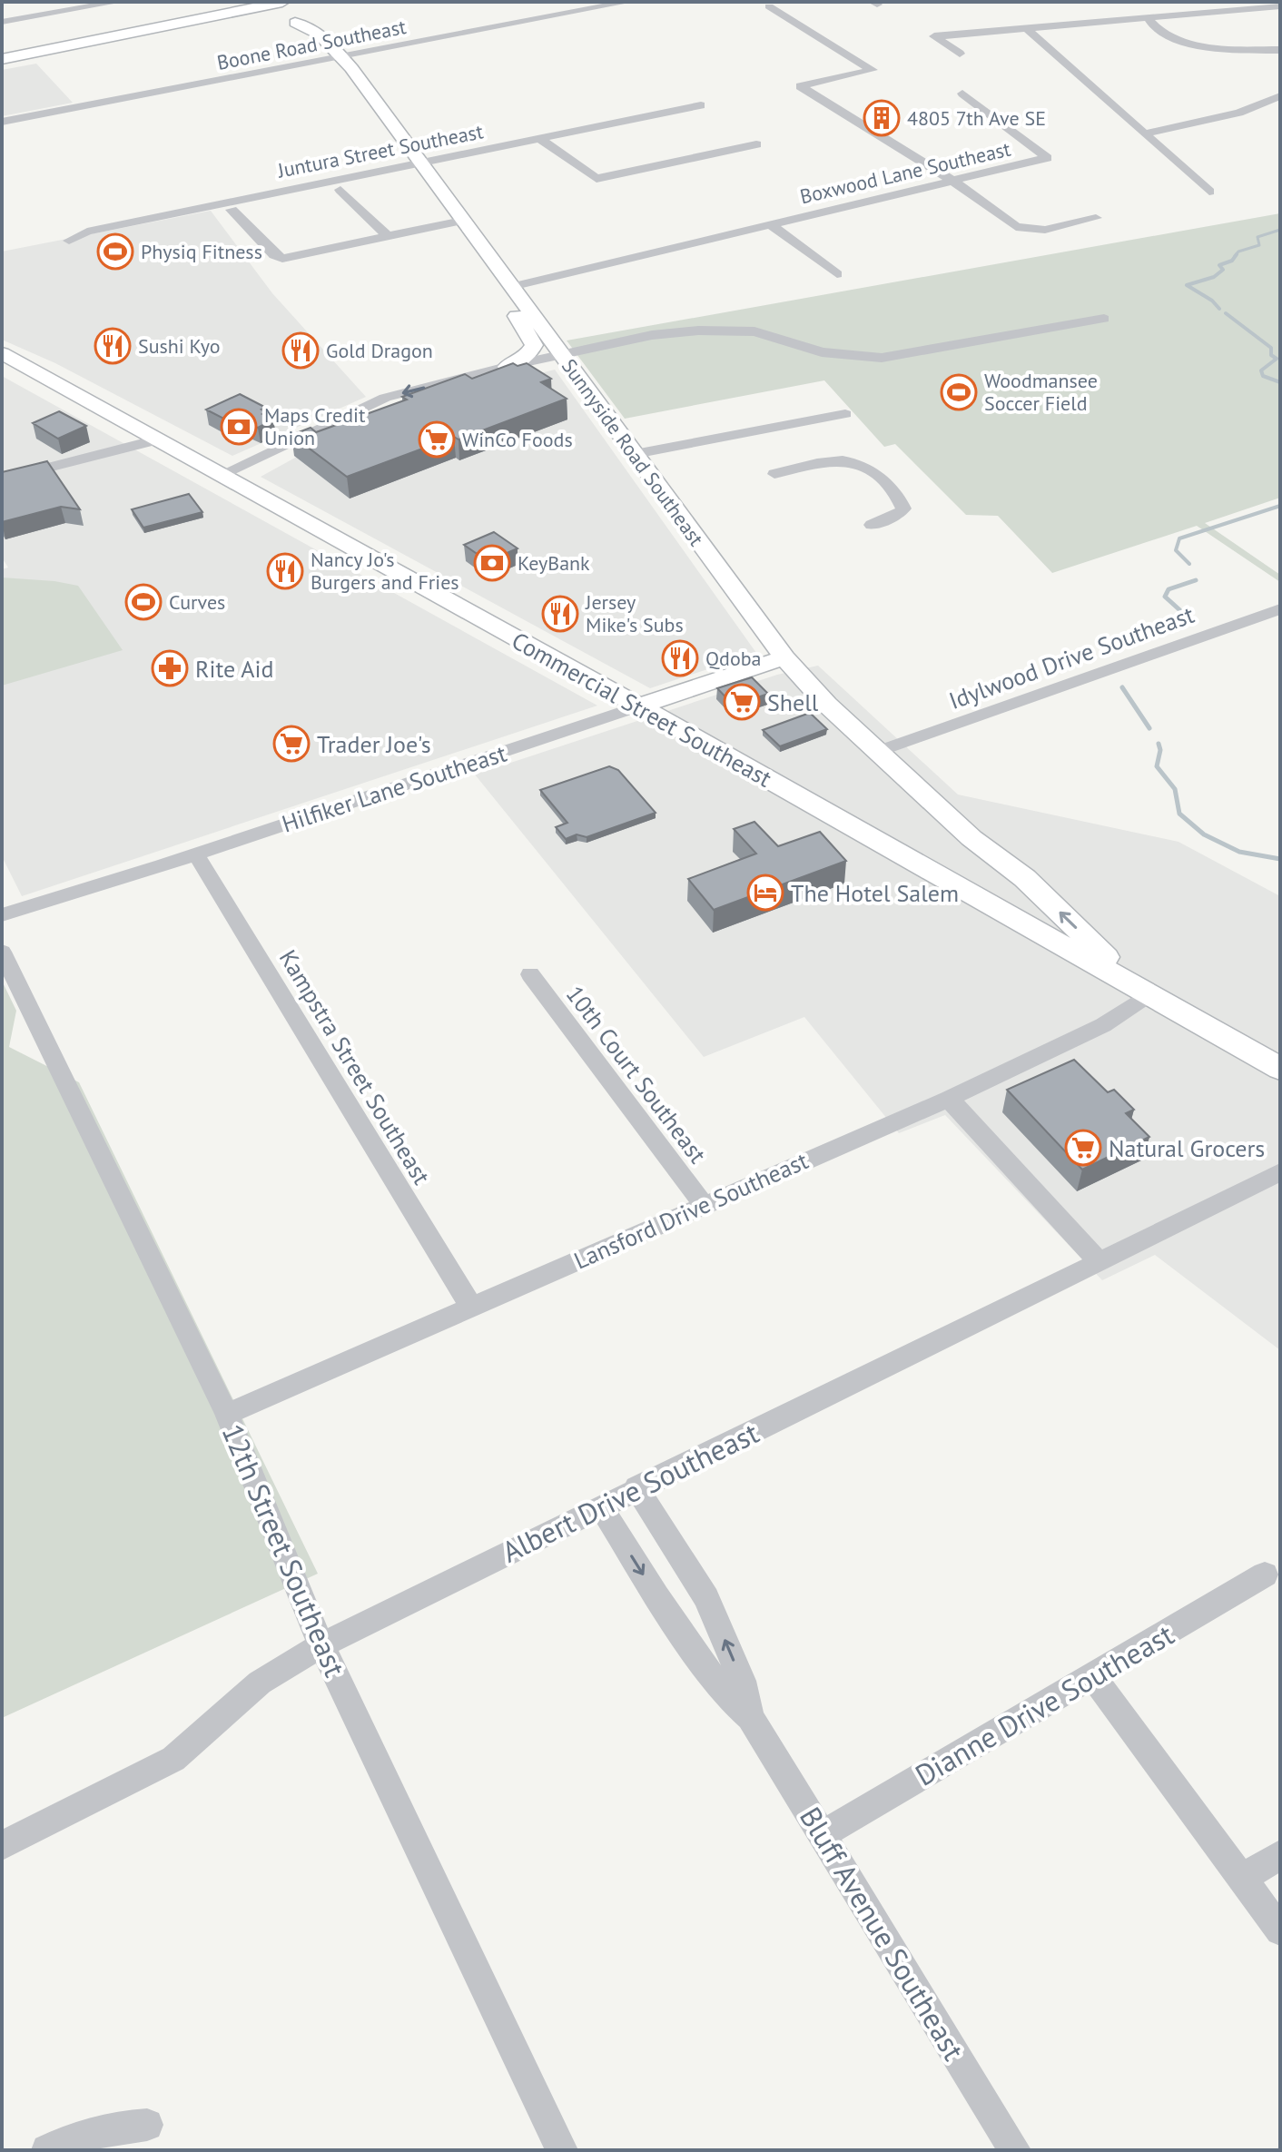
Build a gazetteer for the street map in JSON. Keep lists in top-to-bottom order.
{
  "streets": {
    "main road": ["Sunnyside Road Southeast", "Commercial Street Southeast", "Hilfiker Lane Southeast"],
    "street": [
      "Boone Road Southeast",
      "Juntura Street Southeast",
      "Boxwood Lane Southeast",
      "Idylwood Drive Southeast",
      "Kampstra Street Southeast",
      "10th Court Southeast",
      "Lansford Drive Southeast",
      "Albert Drive Southeast",
      "12th Street Southeast",
      "Dianne Drive Southeast",
      "Bluff Avenue Southeast"
    ]
  },
  "crossings": [
    ["Boone Road Southeast", "Sunnyside Road Southeast"],
    ["Juntura Street Southeast", "Sunnyside Road Southeast"],
    ["Boxwood Lane Southeast", "Sunnyside Road Southeast"],
    ["Sunnyside Road Southeast", "Idylwood Drive Southeast"],
    ["Sunnyside Road Southeast", "Commercial Street Southeast"],
    ["Sunnyside Road Southeast", "Hilfiker Lane Southeast"],
    ["Sunnyside Road Southeast", "Lansford Drive Southeast"],
    ["Commercial Street Southeast", "Hilfiker Lane Southeast"],
    ["Commercial Street Southeast", "Lansford Drive Southeast"],
    ["Hilfiker Lane Southeast", "Kampstra Street Southeast"],
    ["Kampstra Street Southeast", "Lansford Drive Southeast"],
    ["10th Court Southeast", "Lansford Drive Southeast"],
    ["Lansford Drive Southeast", "12th Street Southeast"],
    ["Albert Drive Southeast", "12th Street Southeast"],
    ["Albert Drive Southeast", "Bluff Avenue Southeast"],
    ["Dianne Drive Southeast", "Bluff Avenue Southeast"]
  ],
  "places": {
    "building": ["4805 7th Ave SE"],
    "sports": ["Physiq Fitness", "Woodmansee Soccer Field", "Curves"],
    "restaurant": [
      "Sushi Kyo",
      "Gold Dragon",
      "Nancy Jo's Burgers and Fries",
      "Jersey Mike's Subs",
      "Qdoba"
    ],
    "bank": ["Maps Credit Union", "KeyBank"],
    "supermarket": [
      "WinCo Foods",
      "Shell",
      "Trader Joe's",
      "Natural Grocers"
    ],
    "pharmacy": ["Rite Aid"],
    "hotel": ["The Hotel Salem"]
  }
}
